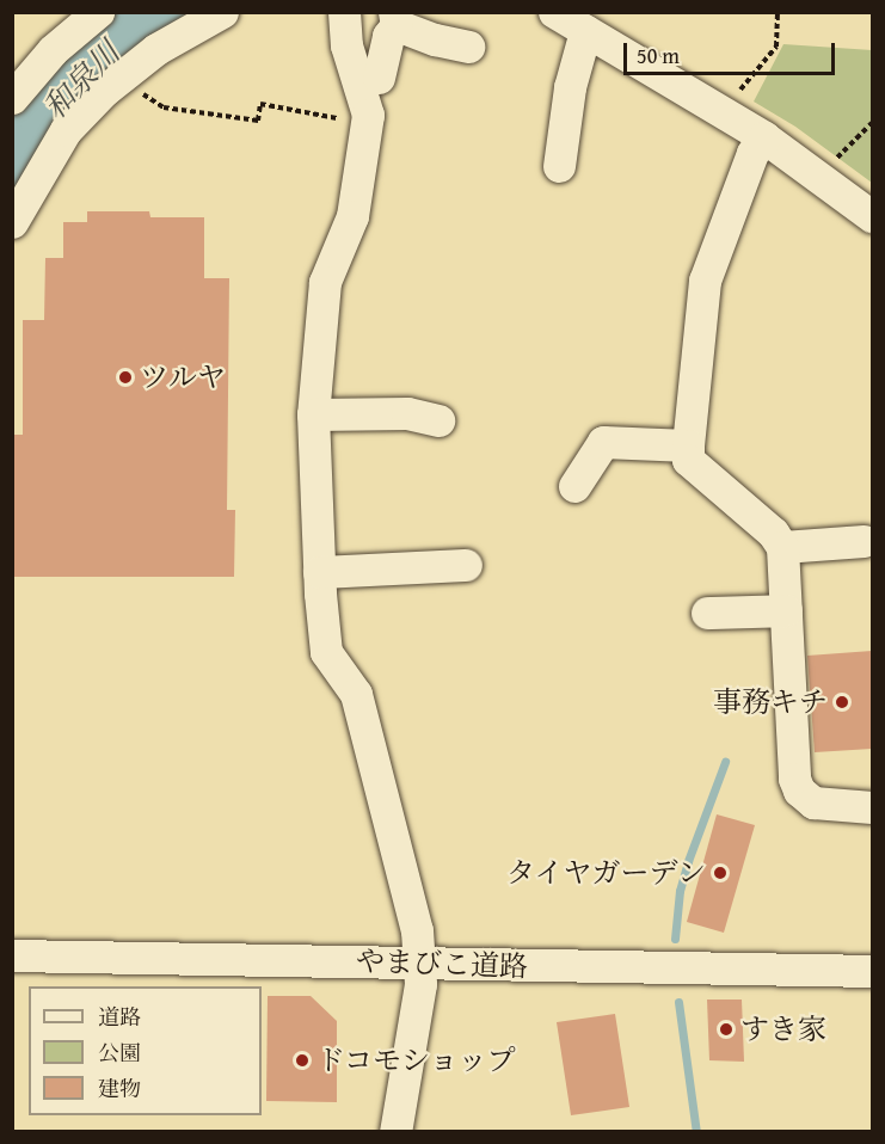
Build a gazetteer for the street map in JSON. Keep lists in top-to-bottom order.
{
  "streets": {
    "street": ["やまびこ道路"]
  },
  "water": ["和泉川"],
  "places": [
    "ツルヤ",
    "事務キチ",
    "タイヤガーデン",
    "すき家",
    "ドコモショップ"
  ],
  "legend": ["道路", "公園", "建物"],
  "scale_bar": "50 m"
}
